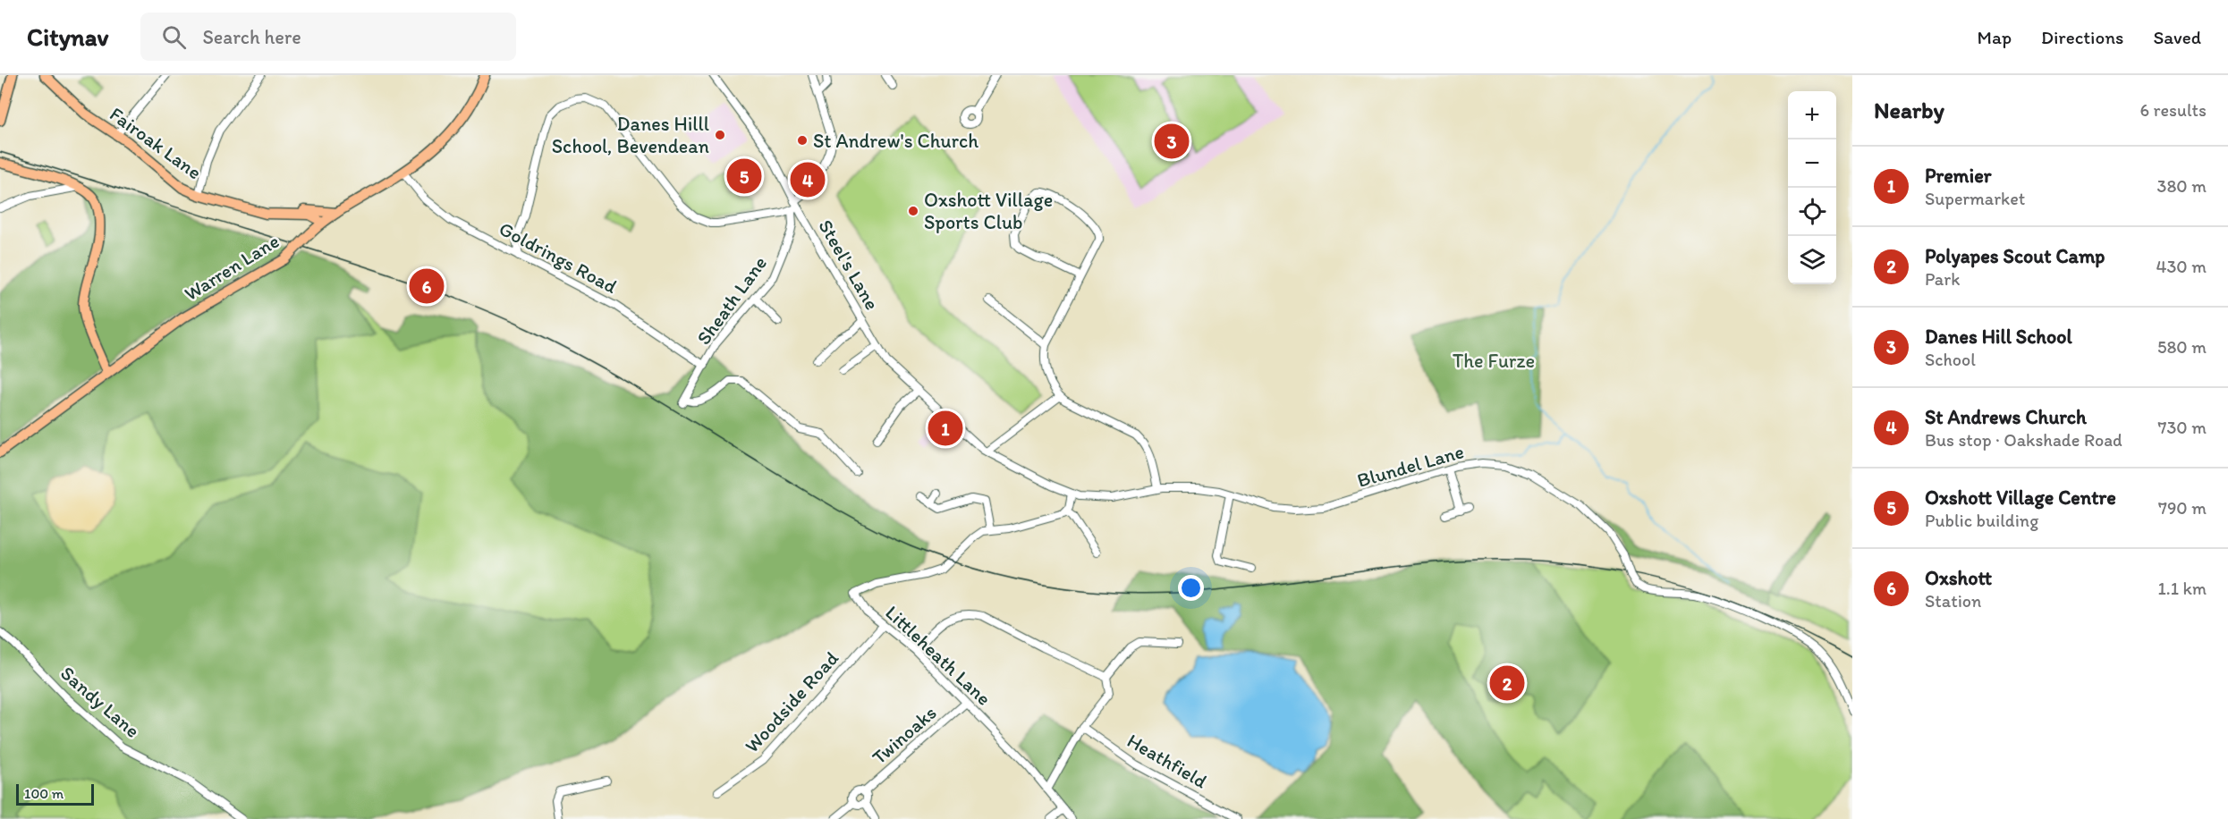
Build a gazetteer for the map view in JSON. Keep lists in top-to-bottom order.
{
  "streets": {
    "main road": ["Fairoak Lane", "Warren Lane"],
    "street": [
      "Goldrings Road",
      "Steel's Lane",
      "Sheath Lane",
      "Blundel Lane",
      "Littleheath Lane",
      "Sandy Lane",
      "Woodside Road",
      "Twinoaks",
      "Heathfield"
    ]
  },
  "crossings": [
    ["Fairoak Lane", "Warren Lane"],
    ["Goldrings Road", "Warren Lane"],
    ["Goldrings Road", "Sheath Lane"],
    ["Steel's Lane", "Sheath Lane"],
    ["Steel's Lane", "Blundel Lane"],
    ["Littleheath Lane", "Woodside Road"],
    ["Littleheath Lane", "Twinoaks"]
  ],
  "parks": ["The Furze"],
  "places": ["Danes Hilll School, Bevendean", "St Andrew's Church", "Oxshott Village Sports Club"],
  "scale_bar": "100 m",
  "page": {
    "header": "Citynav",
    "search": "Search here",
    "nav": ["Map", "Directions", "Saved"],
    "heading": ["Nearby", "6 results"],
    "map_buttons": ["+", "−"],
    "pins": [
      "3",
      "5",
      "4",
      "6",
      "1",
      "2"
    ],
    "list": [
      {
        "mark": "1",
        "name": "Premier",
        "note": "Supermarket",
        "value": "380 m"
      },
      {
        "mark": "2",
        "name": "Polyapes Scout Camp",
        "note": "Park",
        "value": "430 m"
      },
      {
        "mark": "3",
        "name": "Danes Hill School",
        "note": "School",
        "value": "580 m"
      },
      {
        "mark": "4",
        "name": "St Andrews Church",
        "note": "Bus stop · Oakshade Road",
        "value": "730 m"
      },
      {
        "mark": "5",
        "name": "Oxshott Village Centre",
        "note": "Public building",
        "value": "790 m"
      },
      {
        "mark": "6",
        "name": "Oxshott",
        "note": "Station",
        "value": "1.1 km"
      }
    ],
    "scale": "100 m"
  }
}
